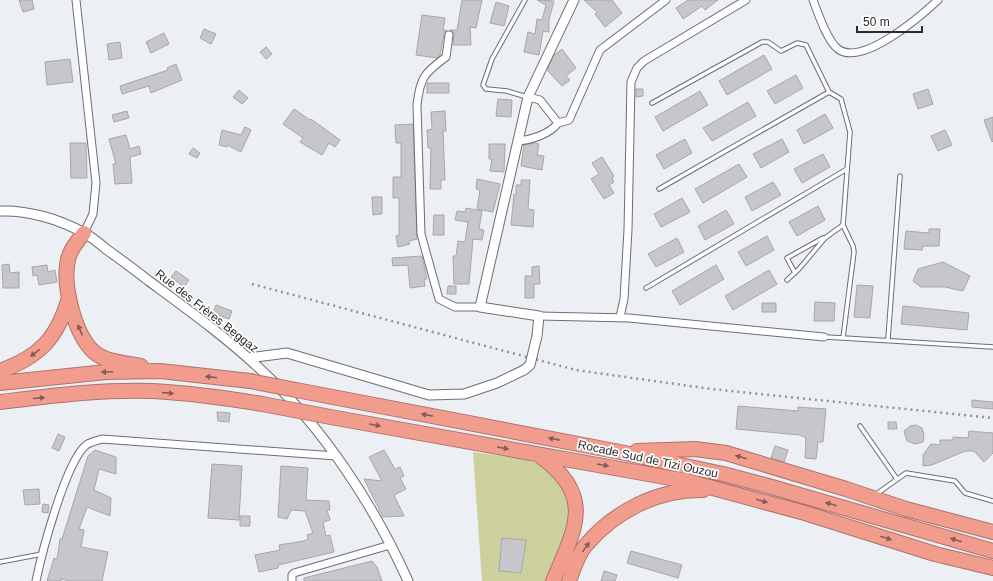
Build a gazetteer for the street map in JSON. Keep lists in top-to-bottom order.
{
  "streets": {
    "highway": ["Rocade Sud de Tizi Ouzou"],
    "street": ["Rue des Frères Beggaz"]
  },
  "scale_bar": "50 m"
}
